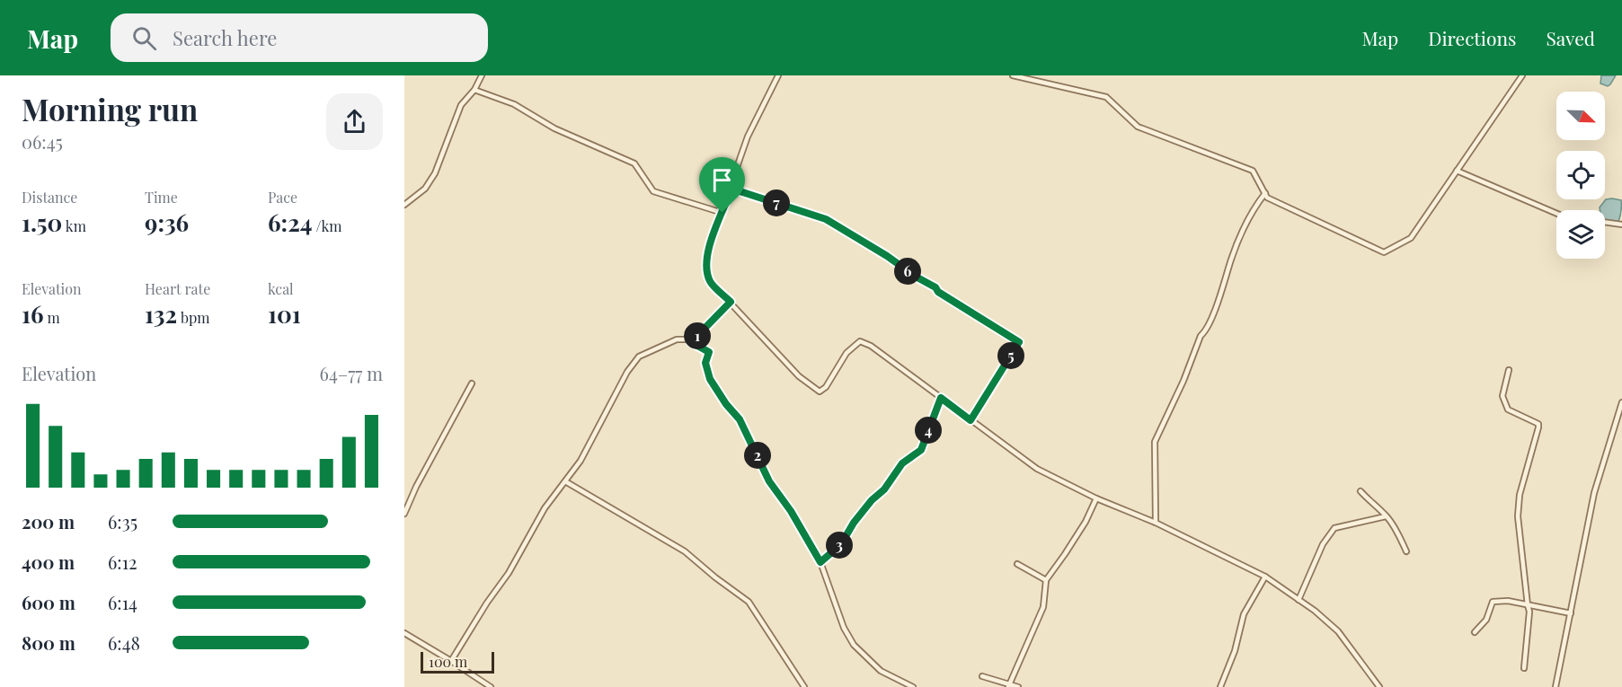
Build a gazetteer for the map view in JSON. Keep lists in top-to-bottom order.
{
  "scale_bar": "100 m",
  "north": "bottom right",
  "page": {
    "header": "Map",
    "search": "Search here",
    "nav": ["Map", "Directions", "Saved"],
    "heading": ["Morning run", "06:45"],
    "stats": [
      ["Distance", "1.50 km"],
      ["Time", "9:36"],
      ["Pace", "6:24 /km"],
      ["Elevation", "16 m"],
      ["Heart rate", "132 bpm"],
      ["kcal", "101"]
    ],
    "pins": [
      "7",
      "6",
      "1",
      "5",
      "4",
      "2",
      "3"
    ],
    "chart": ["Elevation", "64–77 m"],
    "list": [
      {
        "name": "200 m",
        "note": "6:35"
      },
      {
        "name": "400 m",
        "note": "6:12"
      },
      {
        "name": "600 m",
        "note": "6:14"
      },
      {
        "name": "800 m",
        "note": "6:48"
      }
    ],
    "scale": "100 m"
  }
}
